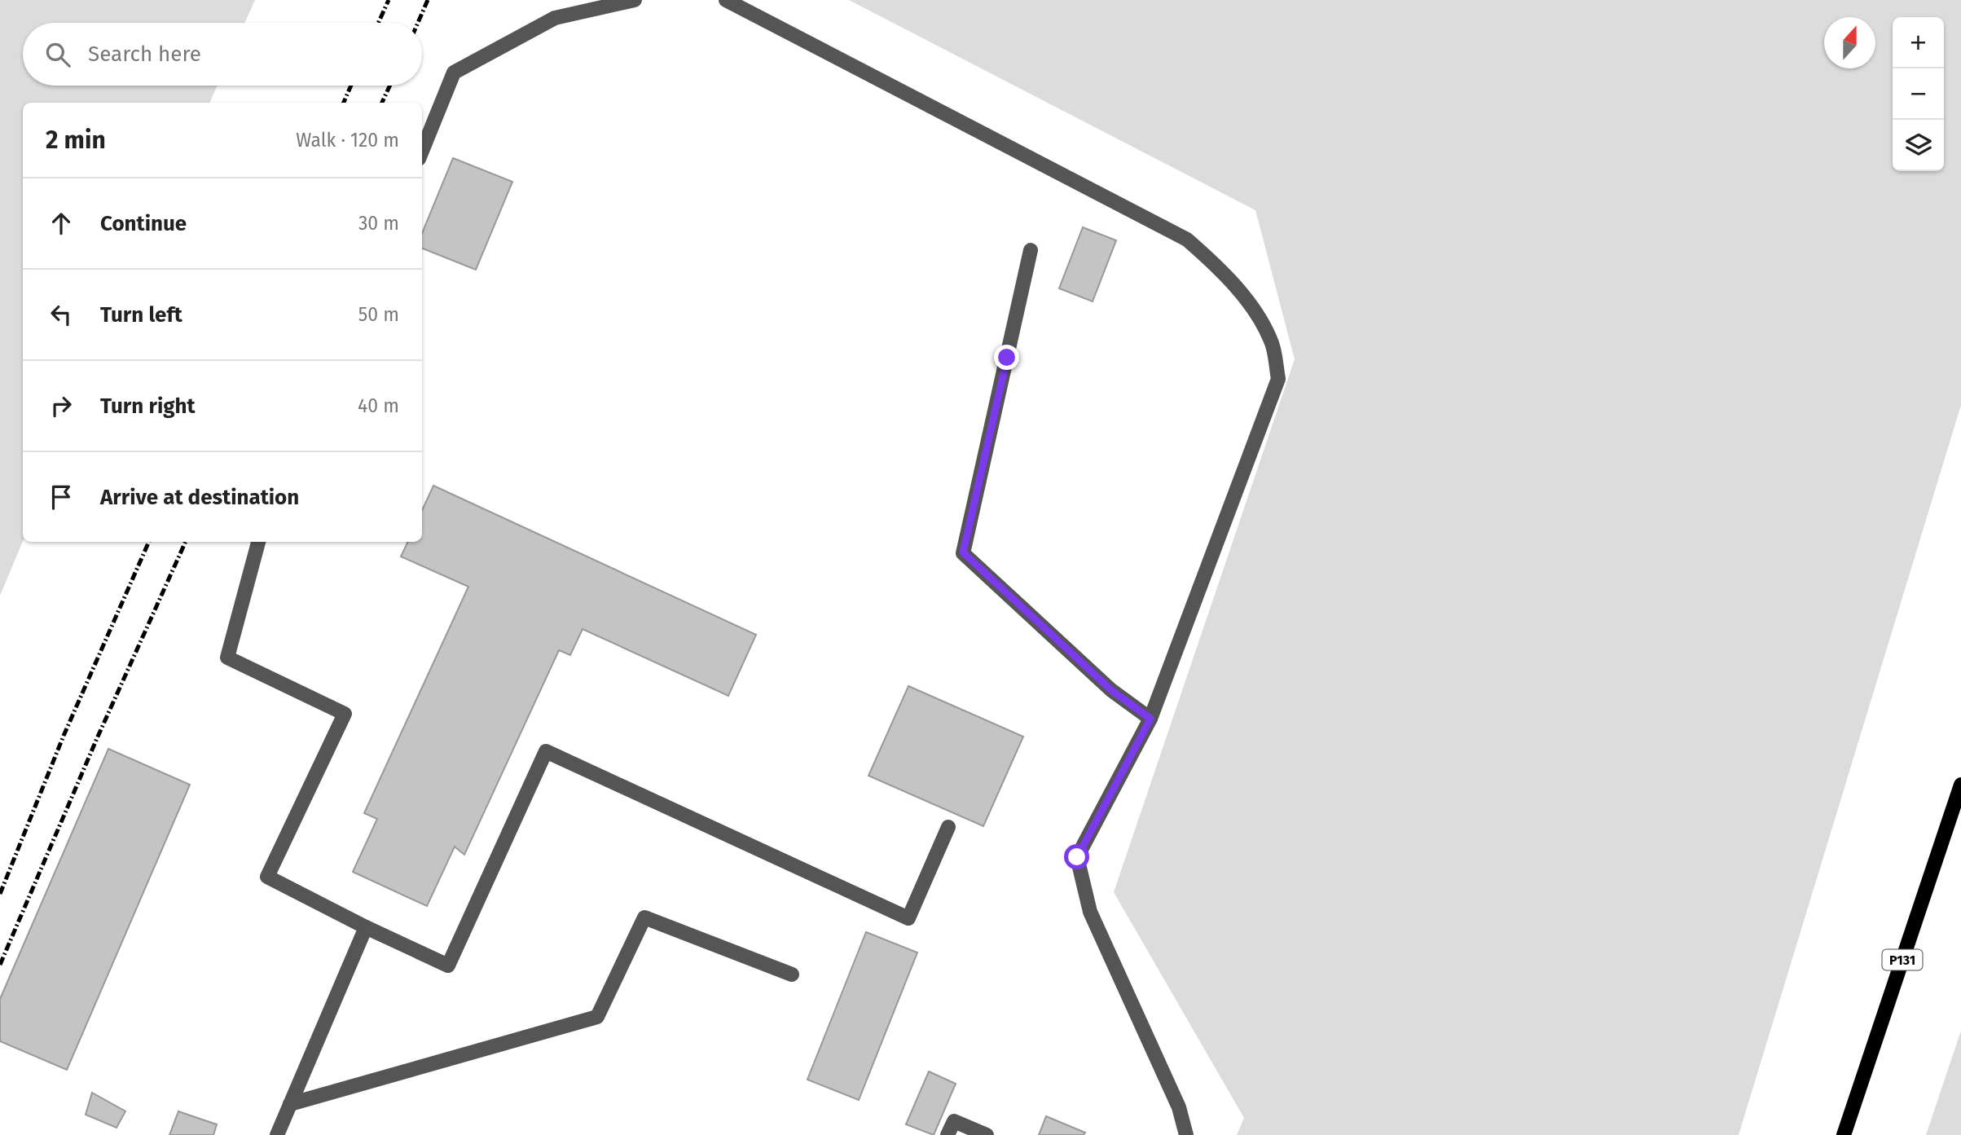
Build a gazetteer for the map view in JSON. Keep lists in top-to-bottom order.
{
  "streets": {
    "main road": ["Р131"]
  },
  "north": "top",
  "page": {
    "map_buttons": ["+", "−"],
    "search": "Search here",
    "heading": ["2 min", "Walk · 120 m"],
    "list": [
      ["Continue", "30 m"],
      ["Turn left", "50 m"],
      ["Turn right", "40 m"],
      "Arrive at destination"
    ]
  }
}
